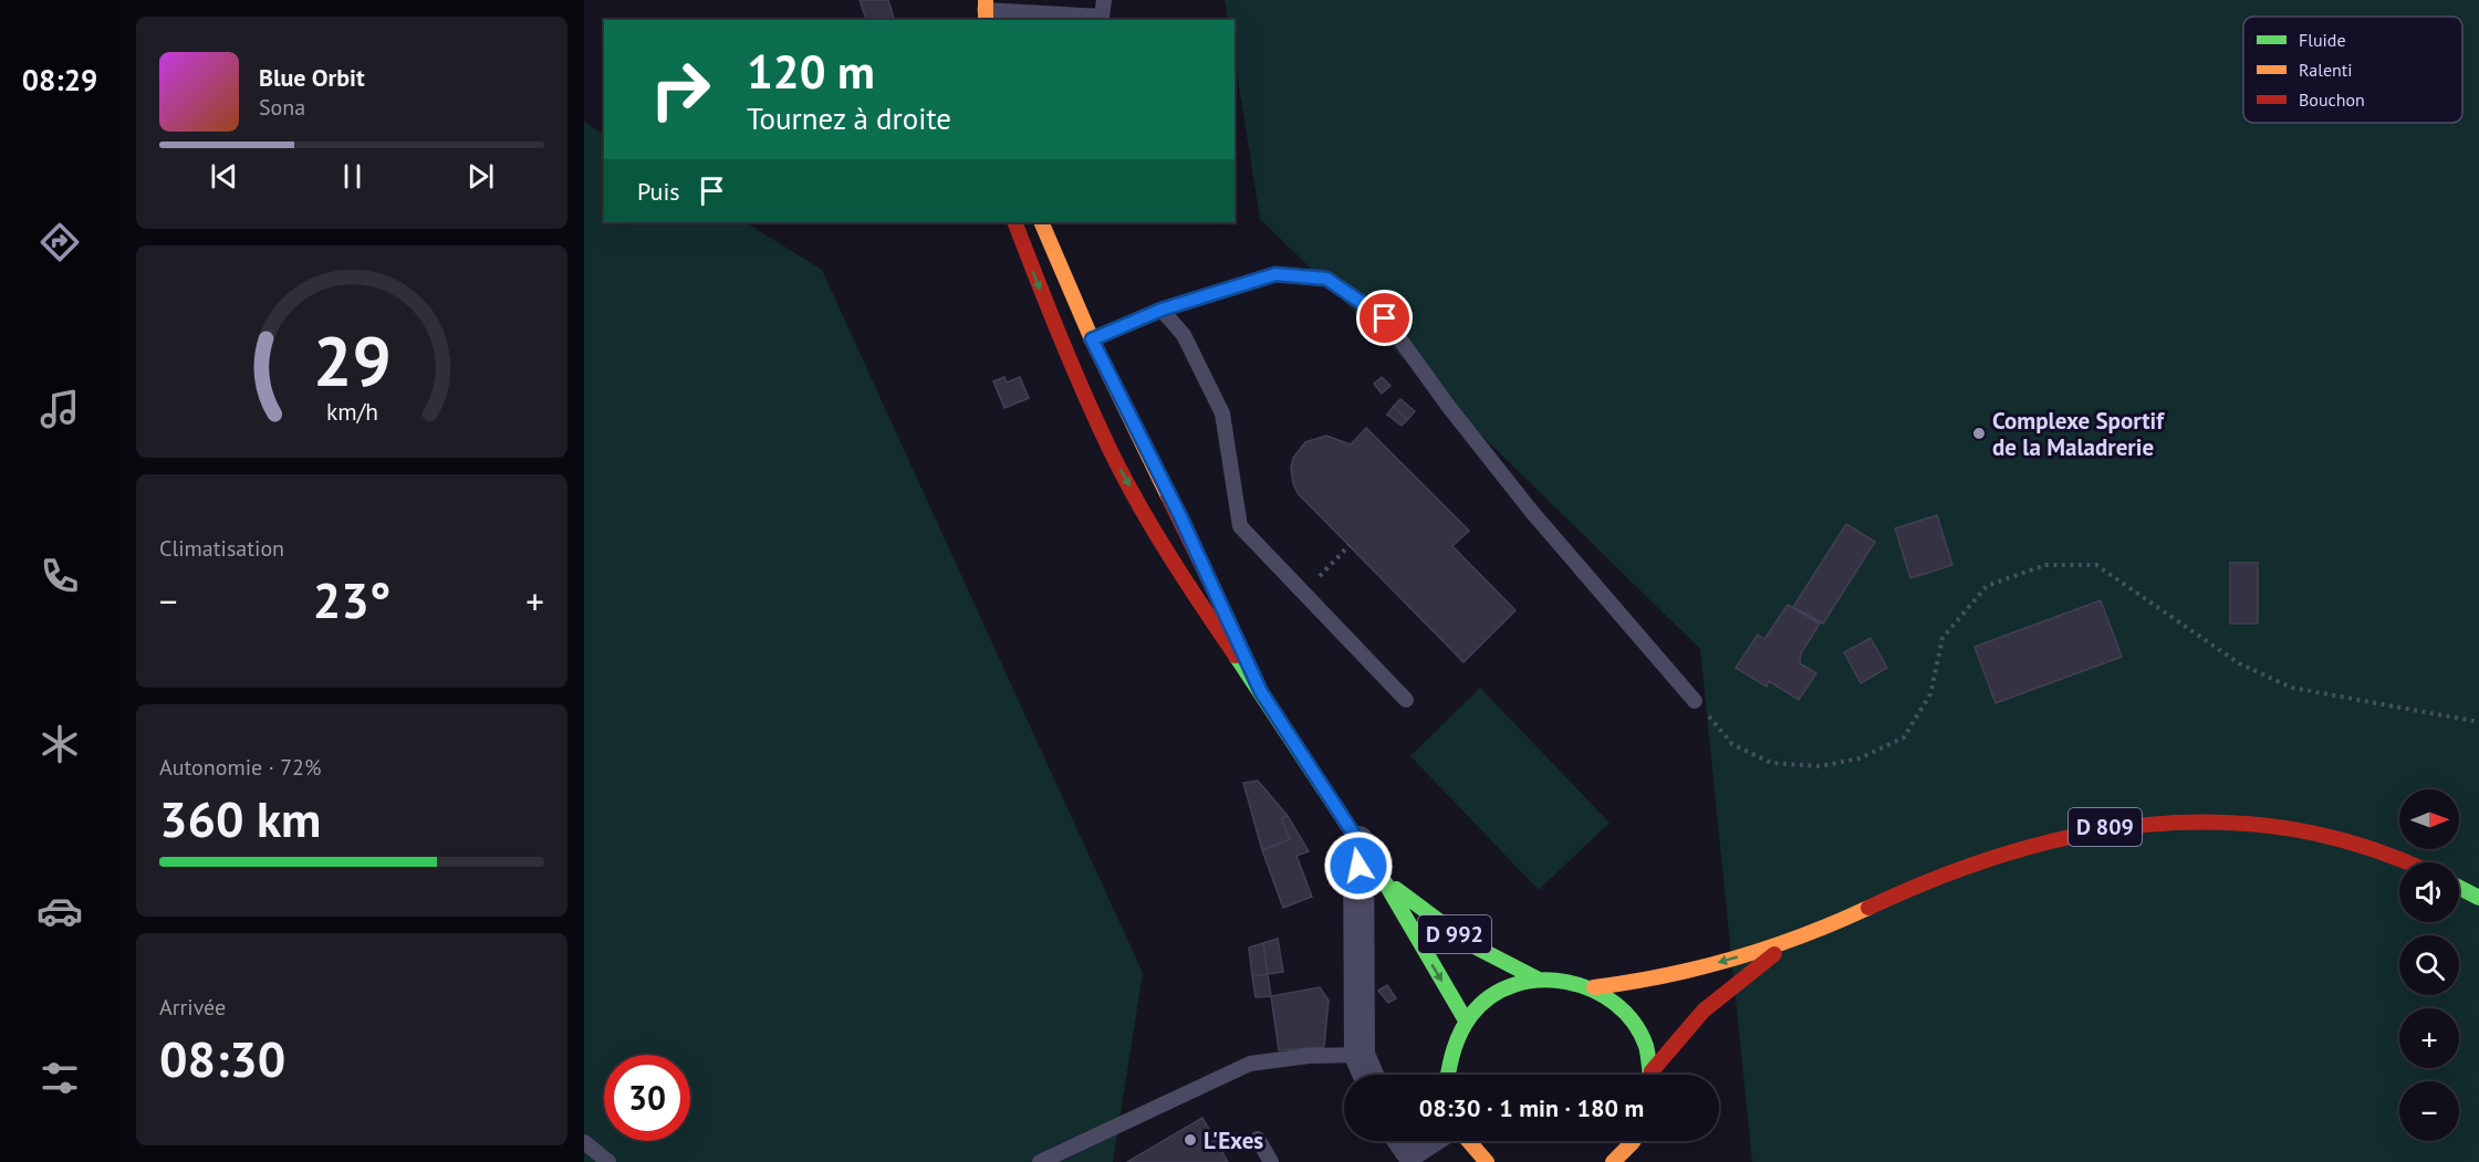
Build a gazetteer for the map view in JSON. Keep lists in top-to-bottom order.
{
  "streets": {
    "main road": ["D 809", "D 992"]
  },
  "places": ["Complexe Sportif de la Maladrerie", "L'Exes"],
  "legend": ["Fluide", "Ralenti", "Bouchon"],
  "north": "right",
  "page": {
    "tabs": "08:29",
    "turn": ["120 m", "Tournez à droite"],
    "song": ["Blue Orbit", "Sona"],
    "then": "Puis",
    "tile": [
      "Climatisation",
      ["Autonomie · 72%", "360 km"],
      ["Arrivée", "08:30"]
    ],
    "heat": ["−", "23°", "+"],
    "map_buttons": ["+", "−"],
    "limit": "30",
    "trip": "08:30 · 1 min · 180 m",
    "gauge": ["29", "km/h"]
  }
}
